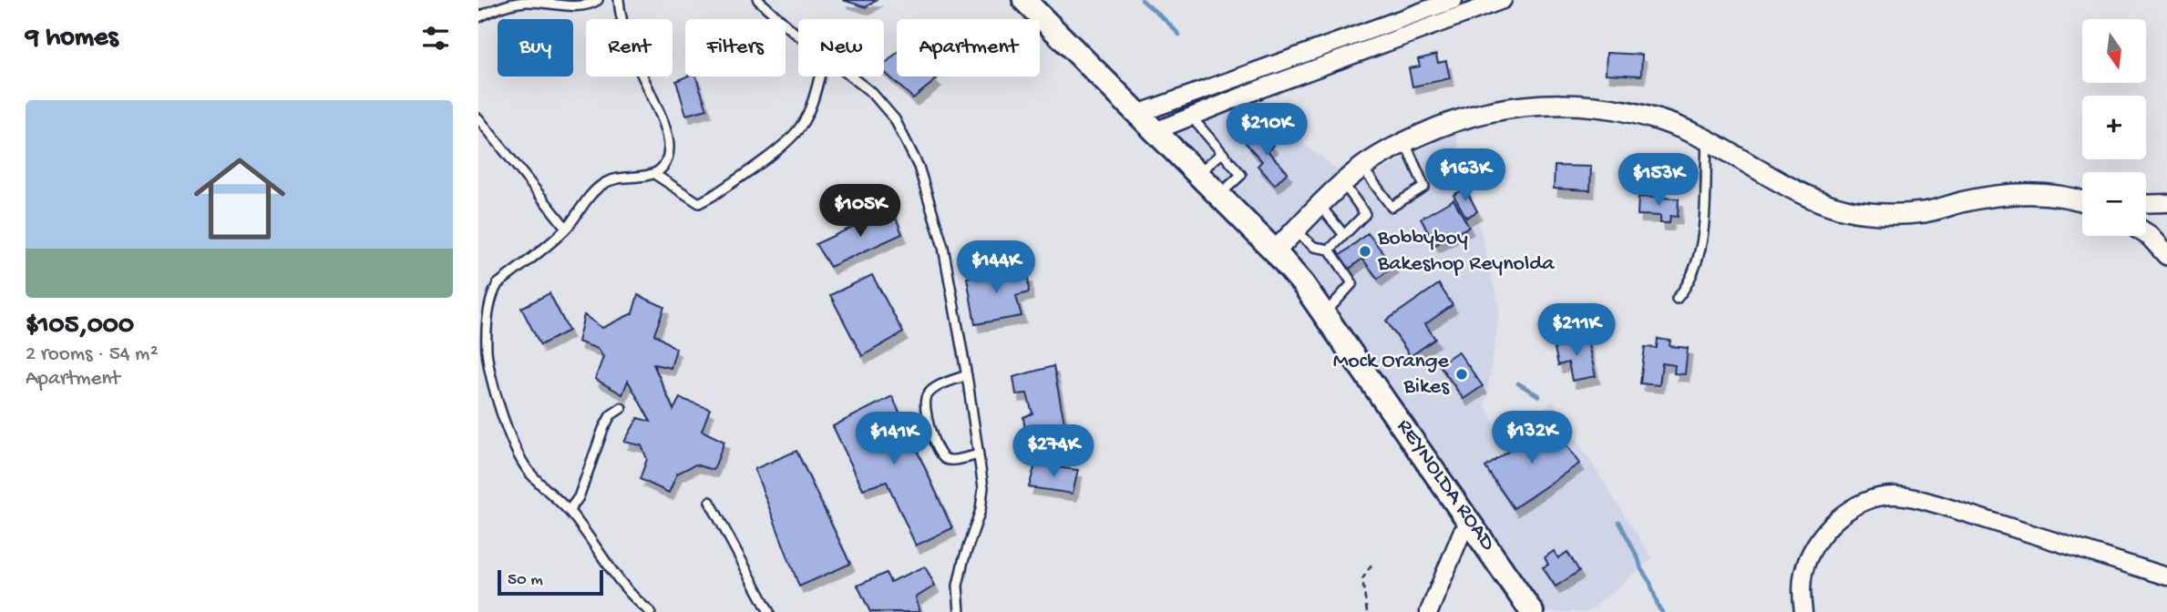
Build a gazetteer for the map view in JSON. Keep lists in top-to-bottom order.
{
  "streets": {
    "main road": ["REYNOLDA ROAD"]
  },
  "places": ["Bobbyboy Bakeshop Reynolda", "Mock Orange Bikes"],
  "scale_bar": "50 m",
  "north": "bottom",
  "page": {
    "heading": "9 homes",
    "map_buttons": ["+", "−"],
    "chip": [
      "Buy",
      "Rent",
      "Filters",
      "New",
      "Apartment"
    ],
    "list": [
      {
        "name": "$105,000",
        "note": "2 rooms · 54 m² · Apartment"
      }
    ],
    "price": [
      "$210K",
      "$163K",
      "$153K",
      "$105K",
      "$144K",
      "$211K",
      "$132K",
      "$141K",
      "$274K"
    ],
    "scale": "50 m"
  }
}
